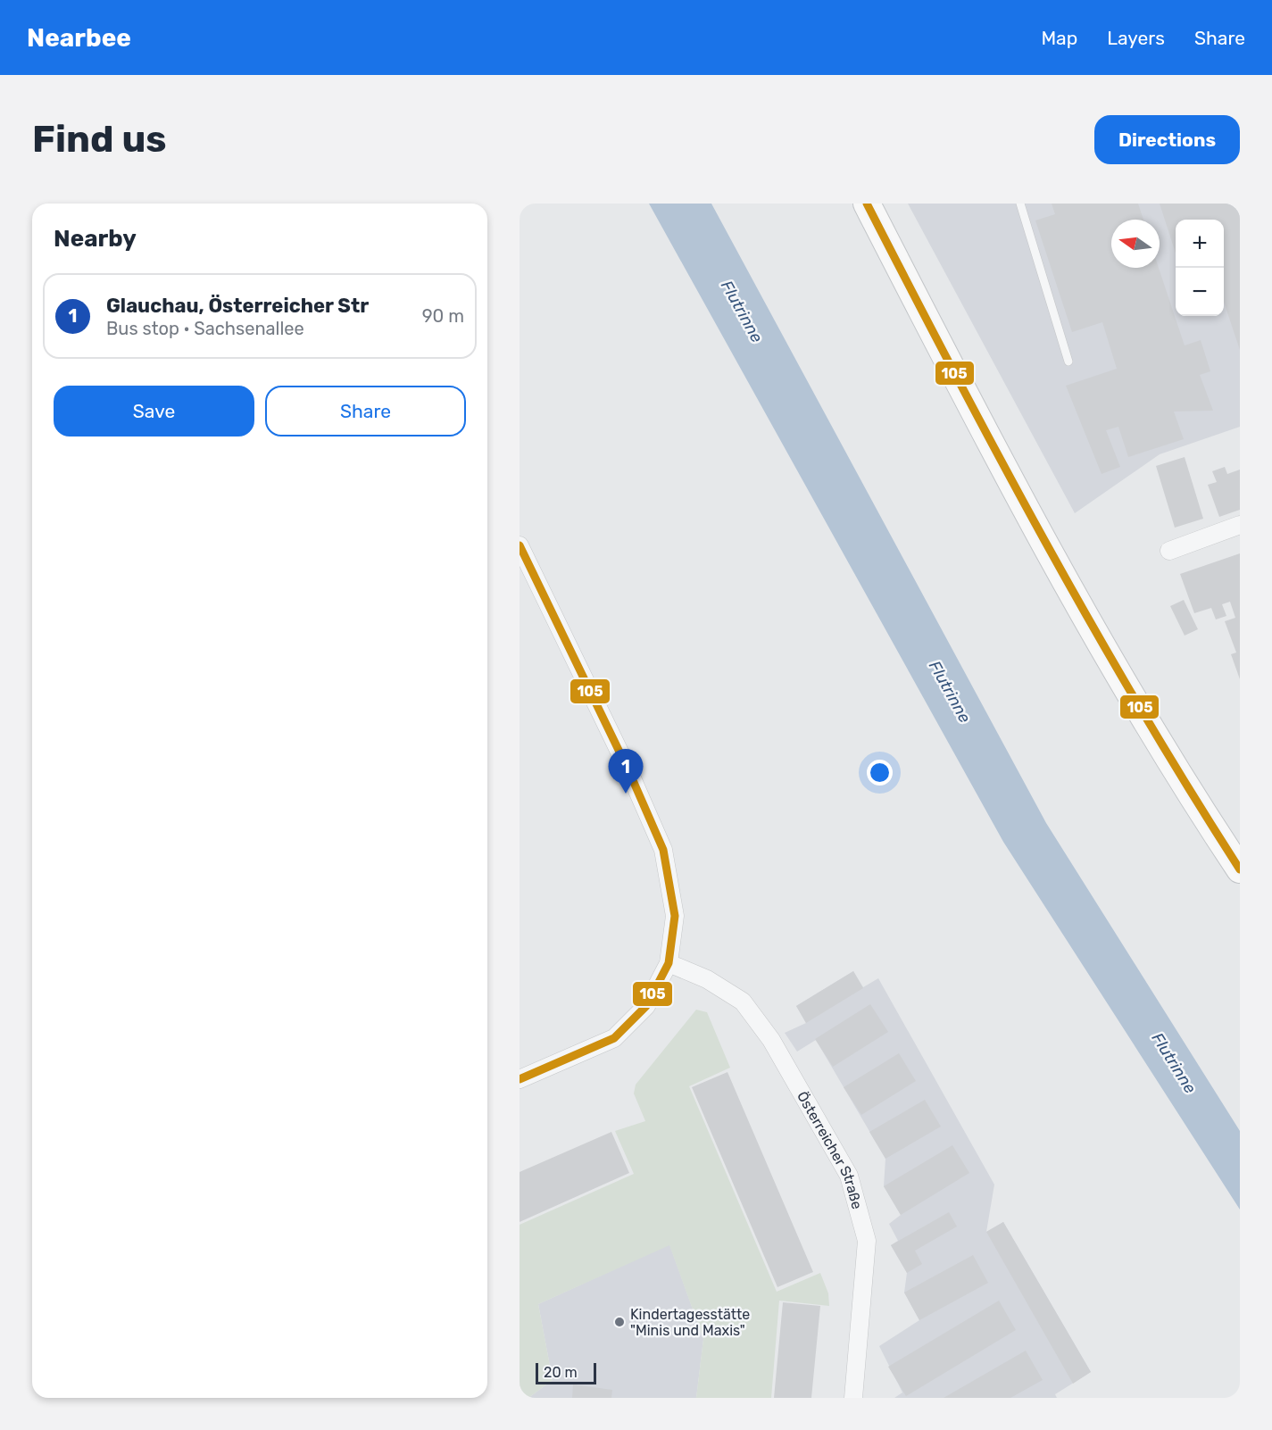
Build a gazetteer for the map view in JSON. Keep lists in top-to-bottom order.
{
  "streets": {
    "street": ["Österreicher Straße"]
  },
  "water": ["Flutrinne"],
  "places": ["Kindertagesstätte \"Minis und Maxis\""],
  "lines": ["transit line 105"],
  "scale_bar": "20 m",
  "north": "left",
  "page": {
    "header": "Nearbee",
    "nav": ["Map", "Layers", "Share"],
    "buttons": [
      "Directions",
      ["Save", "Share"]
    ],
    "title": "Find us",
    "heading": "Nearby",
    "map_buttons": ["+", "−"],
    "list": [
      {
        "mark": "1",
        "name": "Glauchau, Österreicher Str",
        "note": "Bus stop · Sachsenallee",
        "value": "90 m"
      }
    ],
    "pins": "1",
    "scale": "20 m"
  }
}
